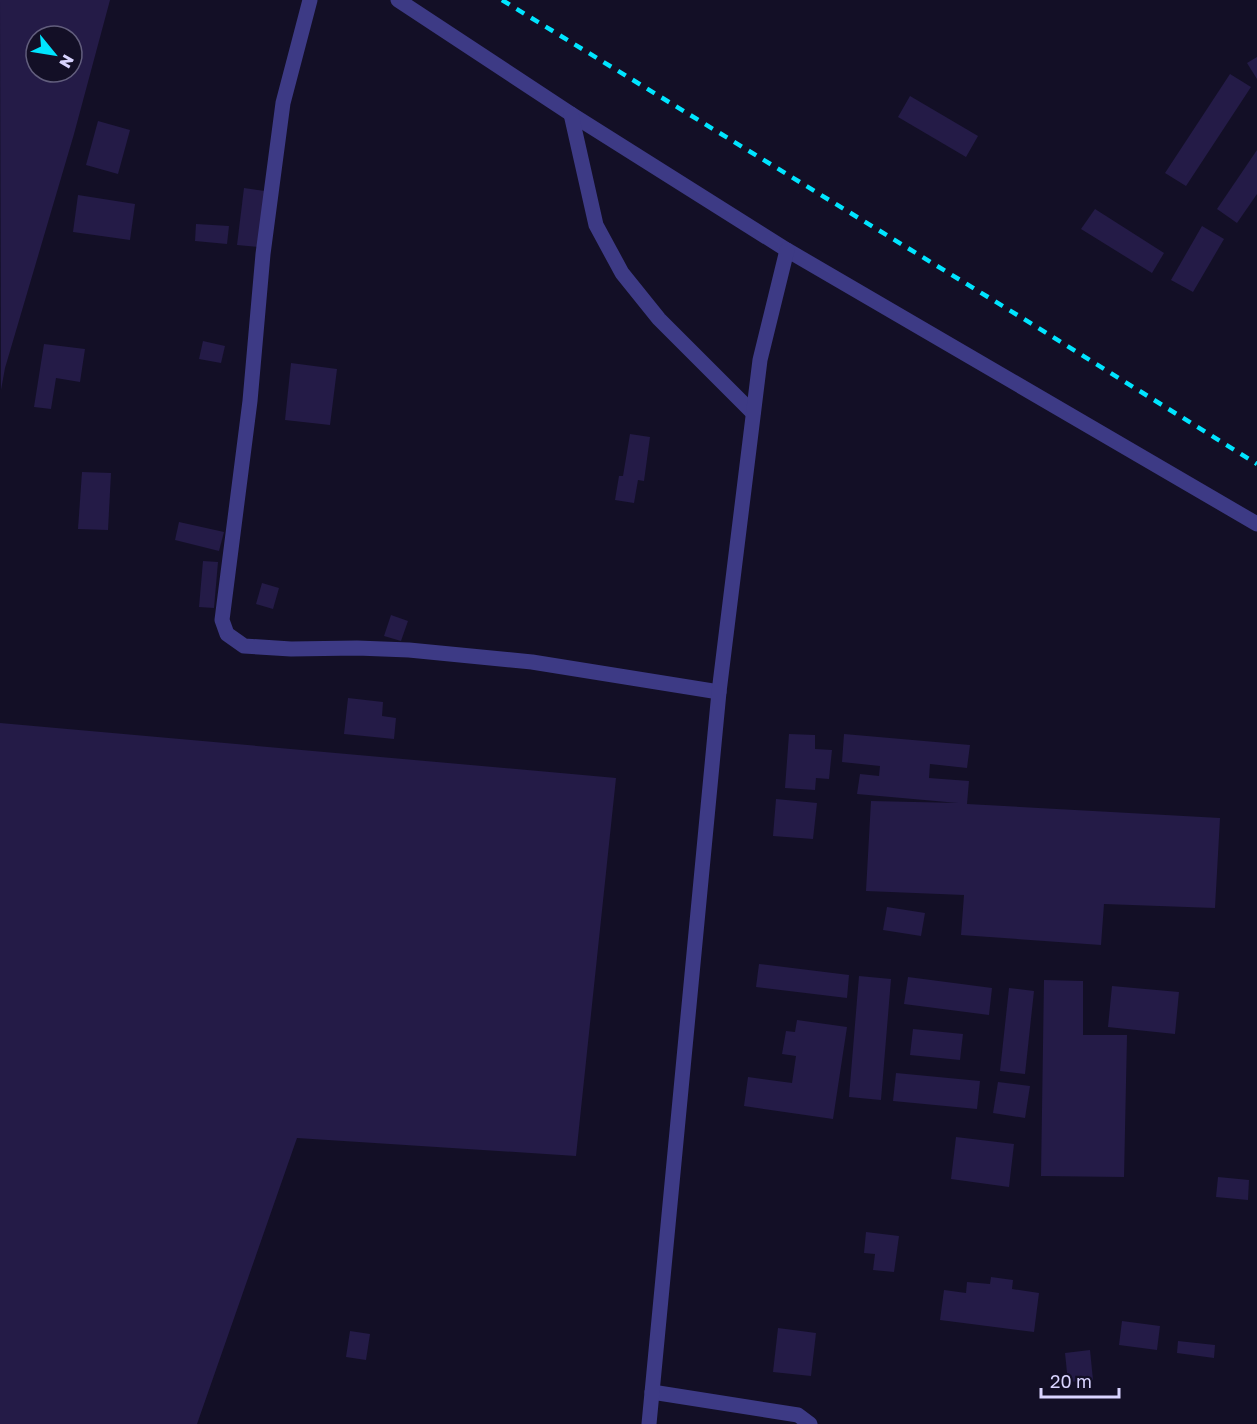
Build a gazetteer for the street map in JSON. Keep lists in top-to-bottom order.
{
  "scale_bar": "20 m",
  "north": "bottom right"
}
